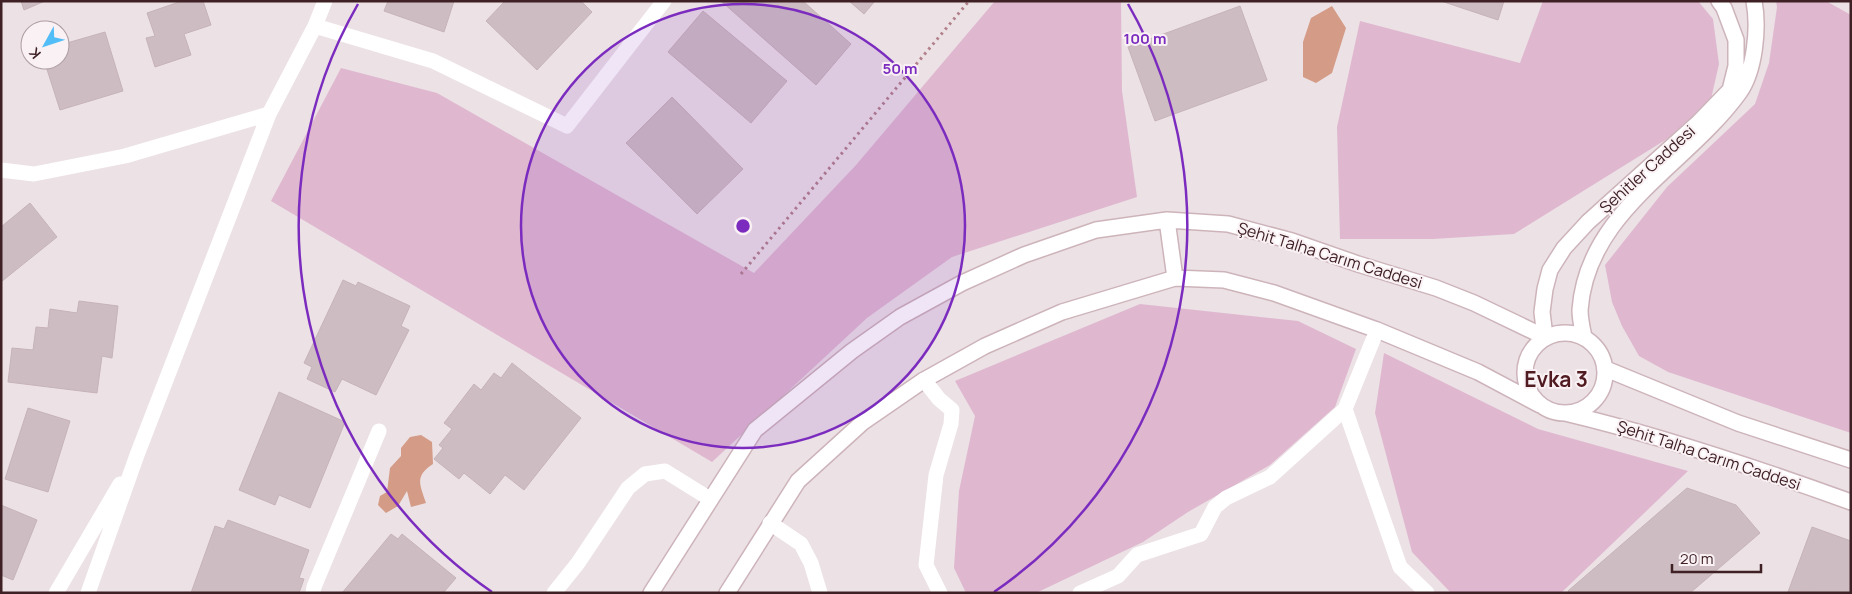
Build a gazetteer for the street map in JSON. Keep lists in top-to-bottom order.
{
  "streets": {
    "street": ["Şehitler Caddesi", "Şehit Talha Carım Caddesi"]
  },
  "crossings": [
    ["Şehitler Caddesi", "Şehit Talha Carım Caddesi"]
  ],
  "districts": ["Evka 3"],
  "scale_bar": "20 m",
  "north": "bottom left",
  "rings": ["100 m", "50 m"]
}
